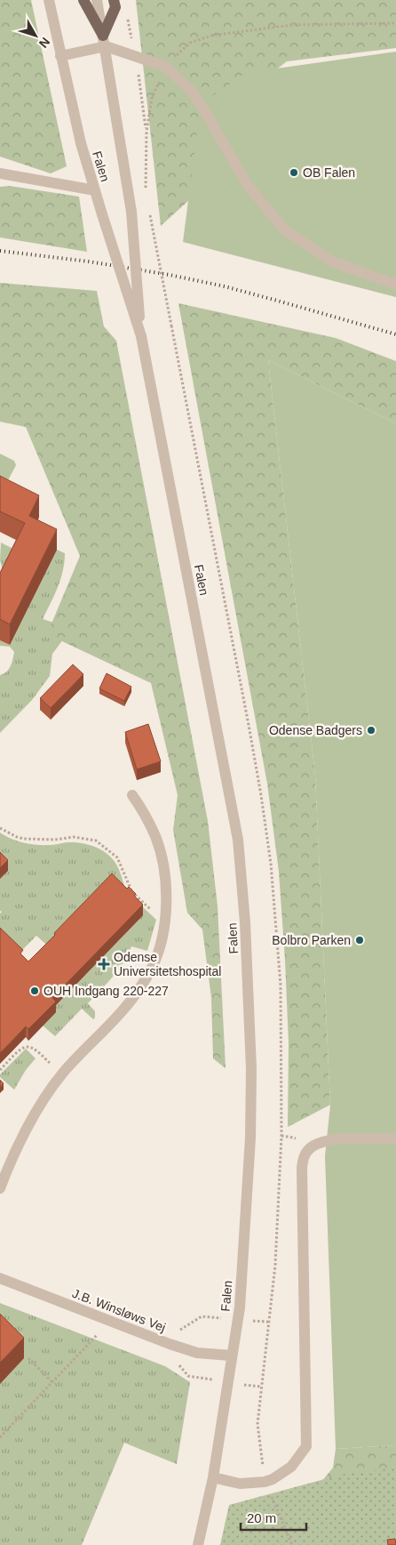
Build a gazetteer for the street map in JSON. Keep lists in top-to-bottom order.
{
  "streets": {
    "street": ["Falen", "J.B. Winsløws Vej"]
  },
  "crossings": [
    ["Falen", "J.B. Winsløws Vej"]
  ],
  "places": {
    "other": [
      "OB Falen",
      "Odense Badgers",
      "Bolbro Parken",
      "OUH Indgang 220-227"
    ],
    "health": ["Odense Universitetshospital"]
  },
  "scale_bar": "20 m",
  "north": "bottom right"
}
